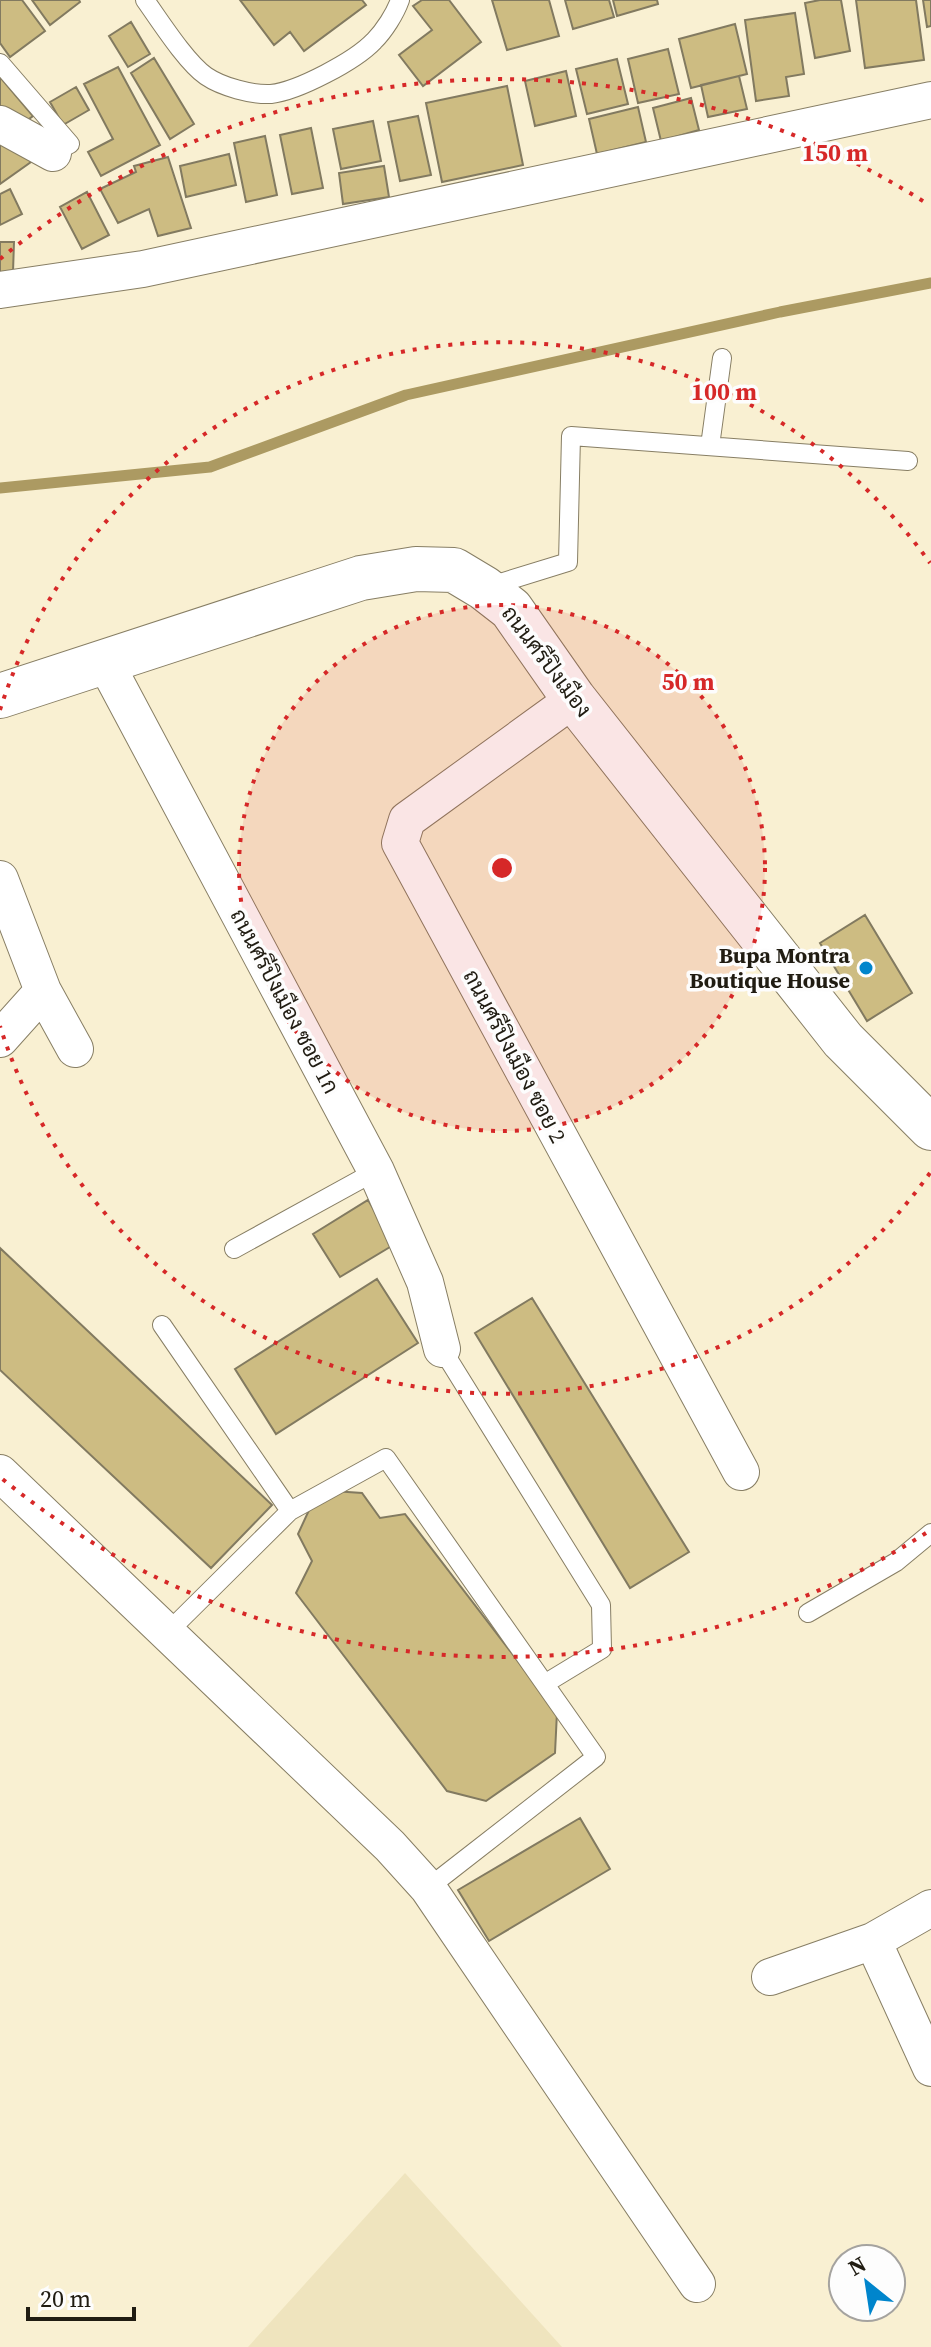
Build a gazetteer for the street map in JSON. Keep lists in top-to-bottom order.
{
  "streets": {
    "street": ["ถนนศรีปิงเมือง", "ถนนศรีปิงเมือง ซอย 1ก", "ถนนศรีปิงเมือง ซอย 2"]
  },
  "crossings": [
    ["ถนนศรีปิงเมือง", "ถนนศรีปิงเมือง ซอย 1ก"],
    ["ถนนศรีปิงเมือง", "ถนนศรีปิงเมือง ซอย 2"]
  ],
  "places": ["Bupa Montra Boutique House"],
  "scale_bar": "20 m",
  "north": "top left",
  "rings": ["150 m", "100 m", "50 m"]
}
